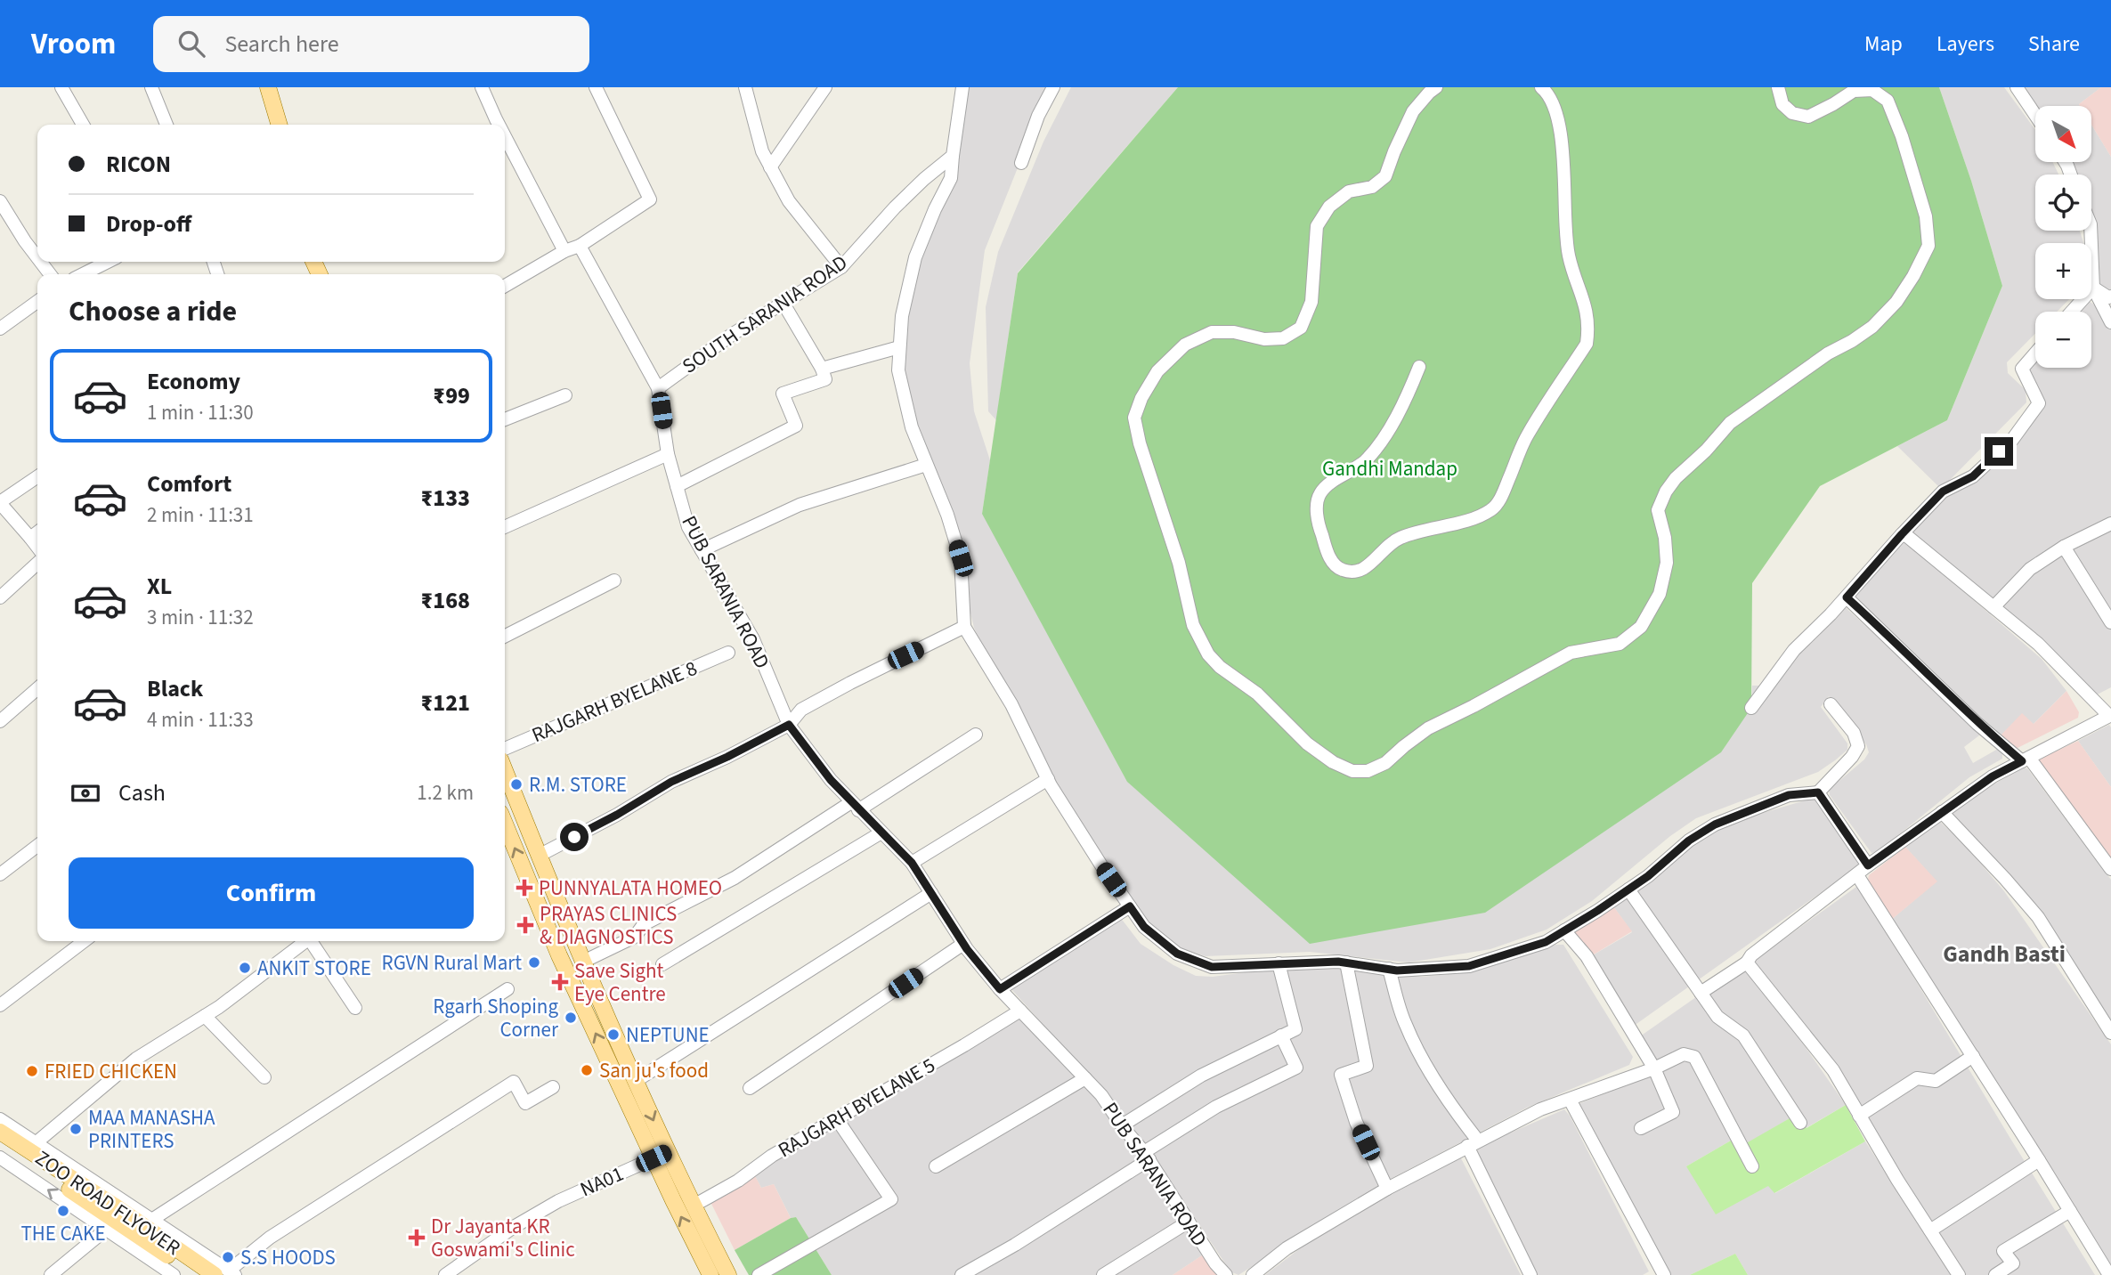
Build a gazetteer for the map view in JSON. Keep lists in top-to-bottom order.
{
  "streets": {
    "main road": ["ZOO ROAD FLYOVER"],
    "street": [
      "SOUTH SARANIA ROAD",
      "PUB SARANIA ROAD",
      "RAJGARH BYELANE 8",
      "RAJGARH BYELANE 5",
      "NA01"
    ]
  },
  "crossings": [
    ["SOUTH SARANIA ROAD", "PUB SARANIA ROAD"],
    ["PUB SARANIA ROAD", "RAJGARH BYELANE 5"]
  ],
  "districts": ["Gandh Basti"],
  "parks": ["Gandhi Mandap"],
  "places": {
    "other": [
      "R.M. STORE",
      "RGVN Rural Mart",
      "ANKIT STORE",
      "Rgarh Shoping Corner",
      "NEPTUNE",
      "San ju's food",
      "FRIED CHICKEN",
      "MAA MANASHA PRINTERS",
      "THE CAKE",
      "S.S HOODS"
    ],
    "health": [
      "PUNNYALATA HOMEO",
      "PRAYAS CLINICS & DIAGNOSTICS",
      "Save Sight Eye Centre",
      "Dr Jayanta KR Goswami's Clinic"
    ]
  },
  "north": "bottom right",
  "page": {
    "header": "Vroom",
    "search": "Search here",
    "nav": ["Map", "Layers", "Share"],
    "map_buttons": ["+", "−"],
    "banner": ["RICON", "Drop-off"],
    "heading": "Choose a ride",
    "list": [
      {
        "name": "Economy",
        "note": "1 min · 11:30",
        "value": "₹99"
      },
      {
        "name": "Comfort",
        "note": "2 min · 11:31",
        "value": "₹133"
      },
      {
        "name": "XL",
        "note": "3 min · 11:32",
        "value": "₹168"
      },
      {
        "name": "Black",
        "note": "4 min · 11:33",
        "value": "₹121"
      }
    ],
    "pay": ["Cash", "1.2 km"],
    "buttons": "Confirm"
  }
}
